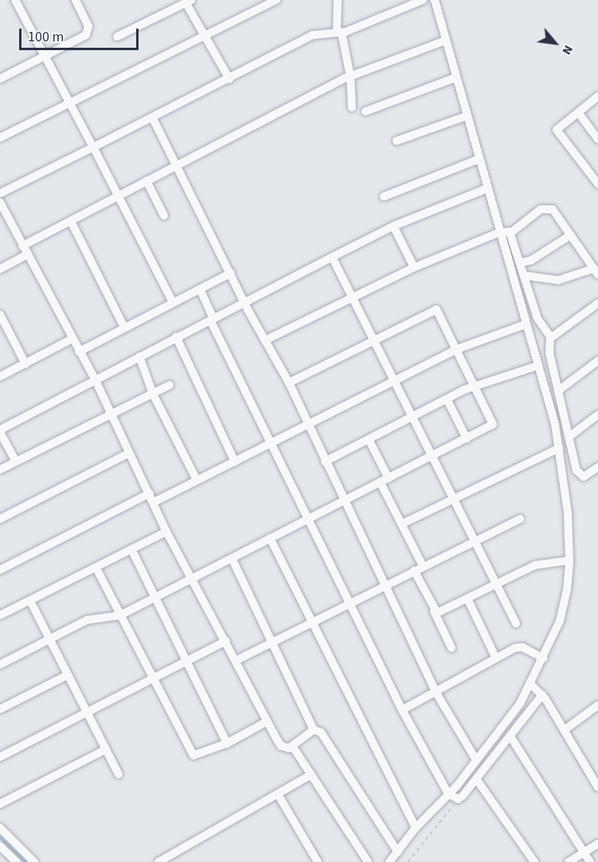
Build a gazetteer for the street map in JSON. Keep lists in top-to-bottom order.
{
  "scale_bar": "100 m",
  "north": "bottom right"
}
